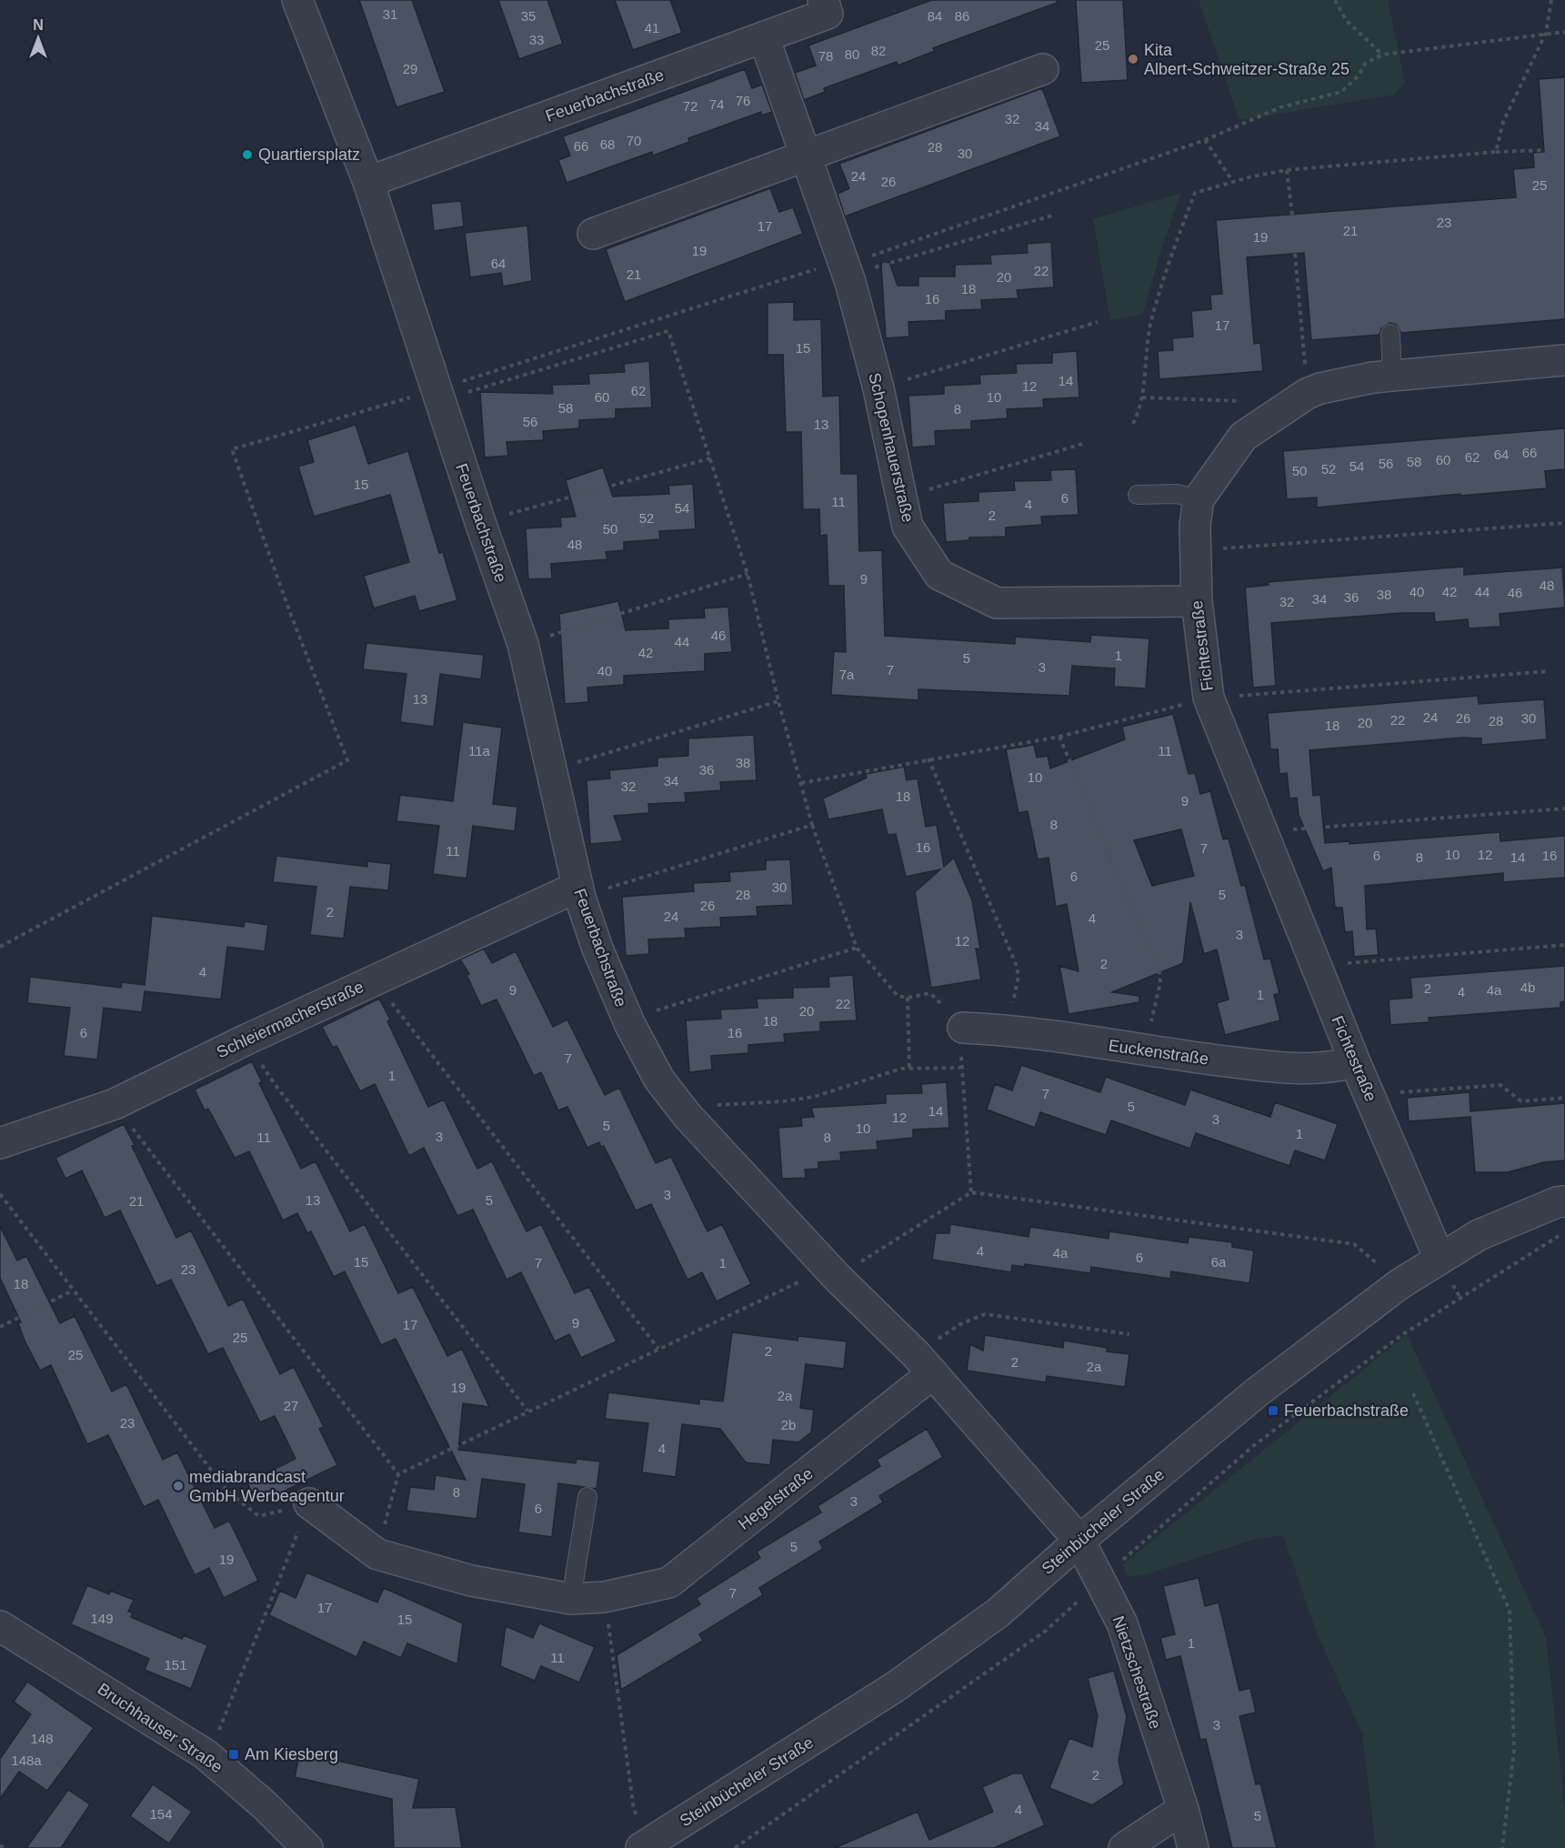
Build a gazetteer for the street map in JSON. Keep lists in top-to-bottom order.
{
  "streets": {
    "street": [
      "Feuerbachstraße",
      "Schopenhauerstraße",
      "Fichtestraße",
      "Schleiermacherstraße",
      "Euckenstraße",
      "Hegelstraße",
      "Steinbücheler Straße",
      "Nietzschestraße",
      "Bruchhauser Straße"
    ]
  },
  "crossings": [
    ["Feuerbachstraße", "Schopenhauerstraße"],
    ["Feuerbachstraße", "Schleiermacherstraße"],
    ["Feuerbachstraße", "Hegelstraße"],
    ["Feuerbachstraße", "Steinbücheler Straße"],
    ["Feuerbachstraße", "Nietzschestraße"],
    ["Schopenhauerstraße", "Fichtestraße"],
    ["Fichtestraße", "Euckenstraße"],
    ["Fichtestraße", "Steinbücheler Straße"],
    ["Steinbücheler Straße", "Nietzschestraße"]
  ],
  "places": {
    "other": ["Kita Albert-Schweitzer-Straße 25", "Quartiersplatz", "mediabrandcast GmbH Werbeagentur"],
    "transit": ["Feuerbachstraße", "Am Kiesberg"]
  },
  "house_numbers": [
    "31",
    "35",
    "84",
    "86",
    "41",
    "33",
    "25",
    "82",
    "80",
    "78",
    "29",
    "76",
    "74",
    "72",
    "32",
    "34",
    "70",
    "68",
    "66",
    "28",
    "30",
    "24",
    "26",
    "25",
    "23",
    "17",
    "21",
    "19",
    "19",
    "64",
    "22",
    "21",
    "20",
    "18",
    "16",
    "17",
    "15",
    "14",
    "12",
    "62",
    "60",
    "10",
    "58",
    "8",
    "56",
    "13",
    "66",
    "64",
    "62",
    "60",
    "58",
    "56",
    "54",
    "52",
    "50",
    "15",
    "6",
    "11",
    "4",
    "54",
    "2",
    "52",
    "50",
    "48",
    "9",
    "48",
    "40",
    "42",
    "44",
    "46",
    "38",
    "36",
    "34",
    "32",
    "46",
    "44",
    "42",
    "1",
    "5",
    "3",
    "7",
    "40",
    "7a",
    "13",
    "24",
    "26",
    "30",
    "22",
    "28",
    "20",
    "18",
    "11a",
    "11",
    "38",
    "36",
    "10",
    "34",
    "32",
    "18",
    "9",
    "8",
    "16",
    "7",
    "11",
    "10",
    "12",
    "6",
    "16",
    "8",
    "14",
    "6",
    "30",
    "28",
    "5",
    "26",
    "2",
    "24",
    "4",
    "3",
    "12",
    "2",
    "4",
    "4b",
    "2",
    "9",
    "4a",
    "4",
    "1",
    "22",
    "20",
    "18",
    "6",
    "16",
    "7",
    "1",
    "7",
    "5",
    "14",
    "12",
    "3",
    "5",
    "10",
    "1",
    "3",
    "11",
    "8",
    "3",
    "13",
    "5",
    "21",
    "4",
    "4a",
    "6",
    "15",
    "6a",
    "7",
    "1",
    "23",
    "18",
    "9",
    "17",
    "25",
    "2",
    "25",
    "2",
    "2a",
    "19",
    "2a",
    "27",
    "23",
    "2b",
    "4",
    "8",
    "3",
    "6",
    "5",
    "19",
    "7",
    "17",
    "149",
    "15",
    "1",
    "11",
    "151",
    "3",
    "148",
    "148a",
    "2",
    "4",
    "154",
    "5"
  ],
  "north": "top"
}
